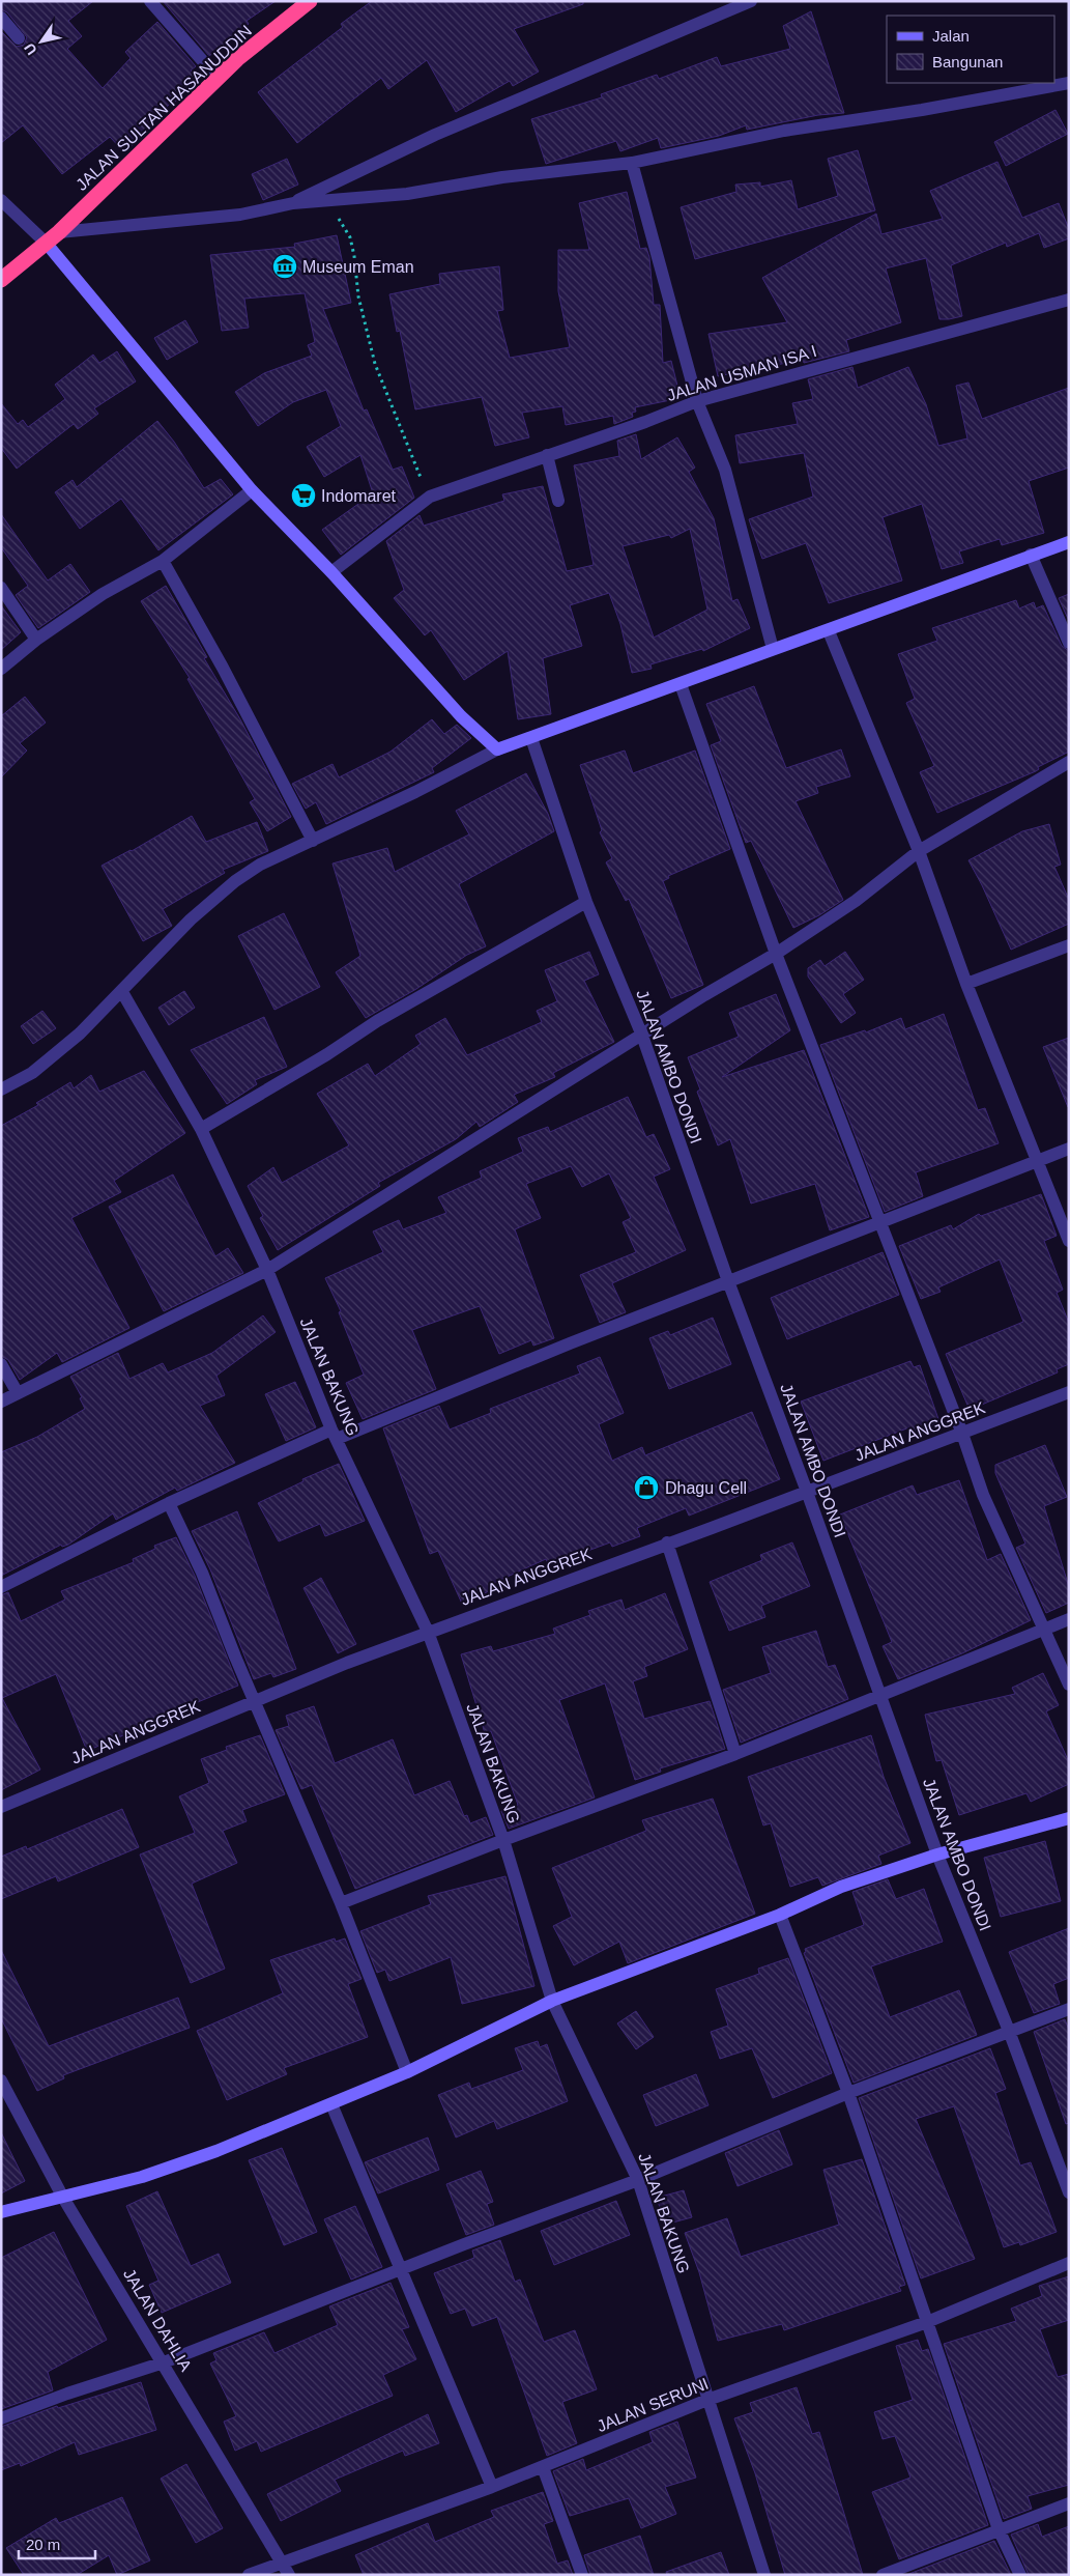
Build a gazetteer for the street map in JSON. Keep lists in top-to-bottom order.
{
  "streets": {
    "highway": ["JALAN SULTAN HASANUDDIN"],
    "street": [
      "JALAN USMAN ISA I",
      "JALAN AMBO DONDI",
      "JALAN BAKUNG",
      "JALAN ANGGREK",
      "JALAN DAHLIA",
      "JALAN SERUNI"
    ]
  },
  "crossings": [
    ["JALAN AMBO DONDI", "JALAN ANGGREK"],
    ["JALAN BAKUNG", "JALAN ANGGREK"],
    ["JALAN BAKUNG", "JALAN SERUNI"],
    ["JALAN DAHLIA", "JALAN SERUNI"]
  ],
  "places": {
    "museum": ["Museum Eman"],
    "supermarket": ["Indomaret"],
    "shop": ["Dhagu Cell"]
  },
  "legend": ["Jalan", "Bangunan"],
  "scale_bar": "20 m",
  "north": "bottom left"
}
